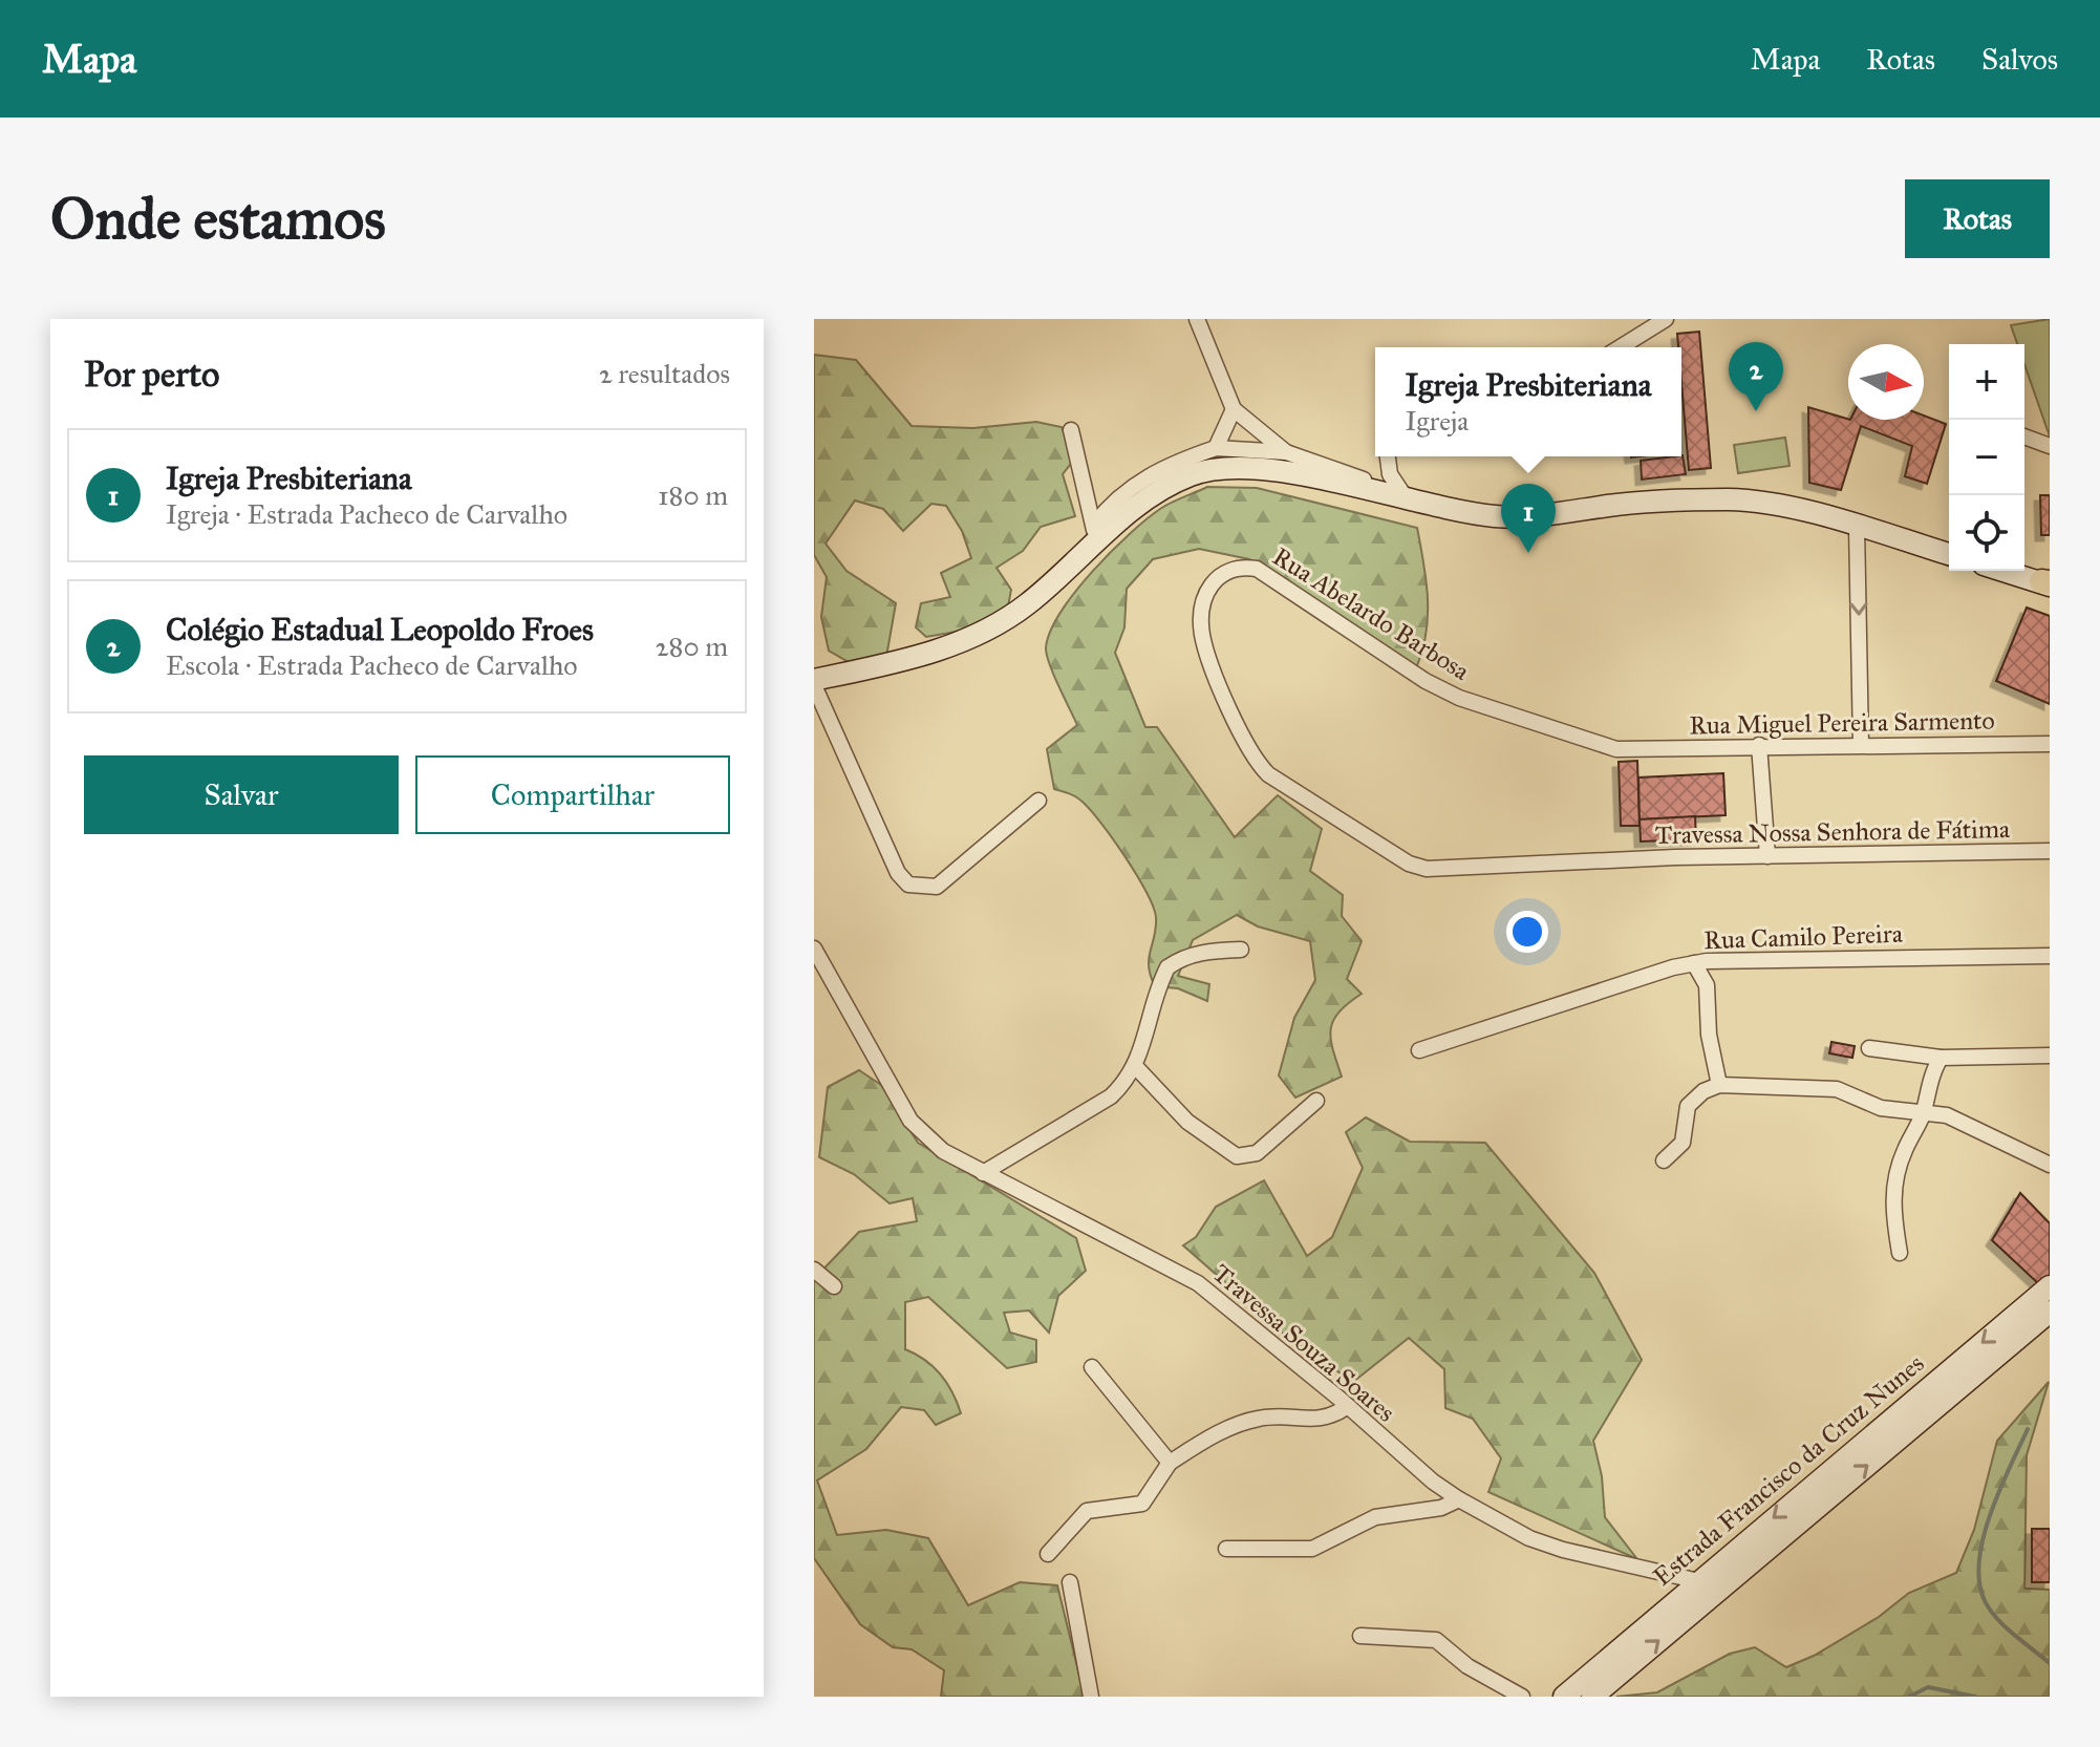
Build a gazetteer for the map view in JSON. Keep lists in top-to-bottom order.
{
  "streets": {
    "main road": ["Estrada Francisco da Cruz Nunes"],
    "street": [
      "Rua Abelardo Barbosa",
      "Rua Miguel Pereira Sarmento",
      "Travessa Nossa Senhora de Fátima",
      "Rua Camilo Pereira",
      "Travessa Souza Soares"
    ]
  },
  "crossings": [
    ["Rua Abelardo Barbosa", "Rua Miguel Pereira Sarmento"],
    ["Rua Abelardo Barbosa", "Travessa Nossa Senhora de Fátima"],
    ["Travessa Souza Soares", "Estrada Francisco da Cruz Nunes"]
  ],
  "north": "right",
  "page": {
    "header": "Mapa",
    "nav": ["Mapa", "Rotas", "Salvos"],
    "buttons": [
      "Rotas",
      ["Salvar", "Compartilhar"]
    ],
    "title": "Onde estamos",
    "heading": ["Por perto", "2 resultados"],
    "pins": ["2", "1"],
    "map_buttons": ["+", "−"],
    "popup": ["Igreja Presbiteriana", "Igreja"],
    "list": [
      {
        "mark": "1",
        "name": "Igreja Presbiteriana",
        "note": "Igreja · Estrada Pacheco de Carvalho",
        "value": "180 m"
      },
      {
        "mark": "2",
        "name": "Colégio Estadual Leopoldo Froes",
        "note": "Escola · Estrada Pacheco de Carvalho",
        "value": "280 m"
      }
    ]
  }
}
